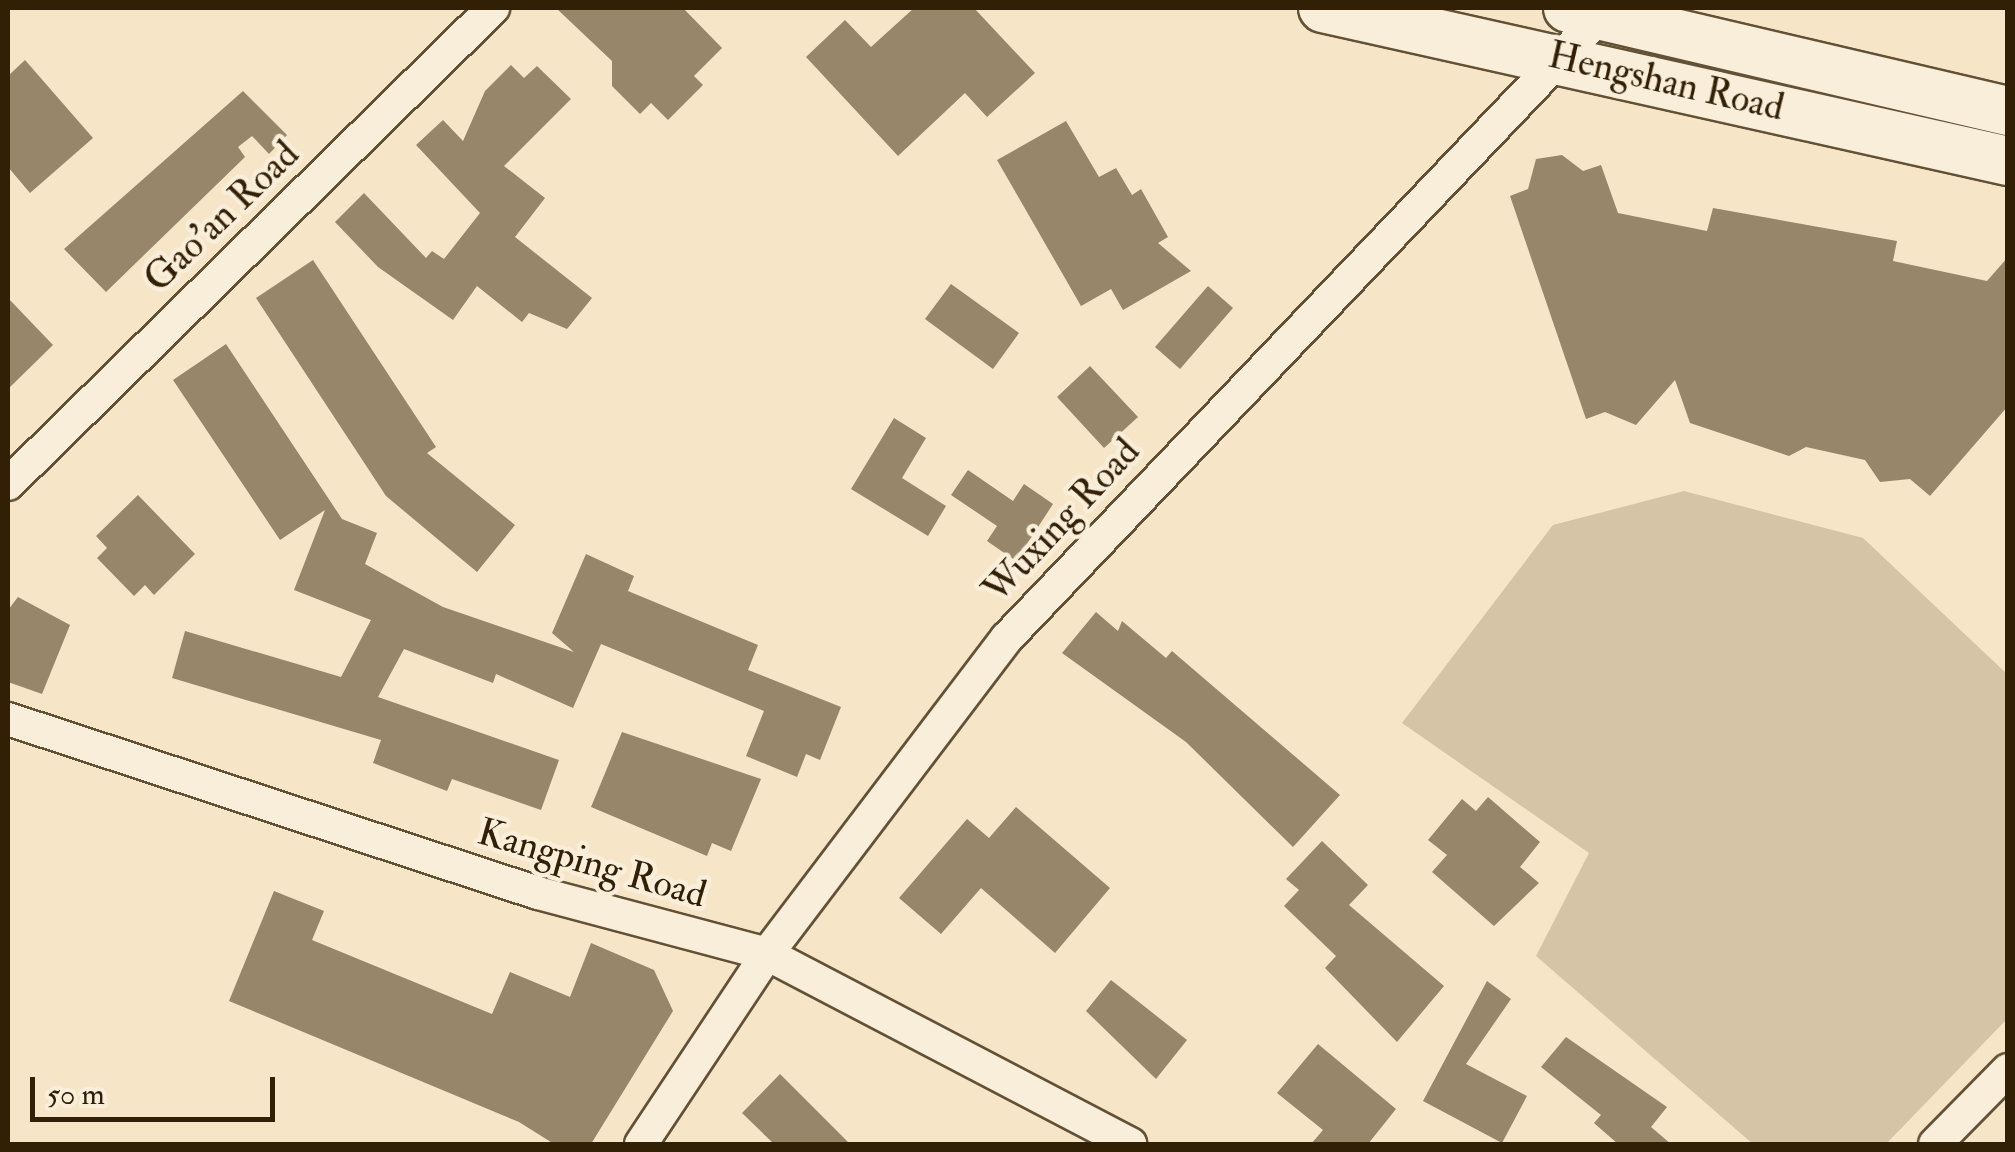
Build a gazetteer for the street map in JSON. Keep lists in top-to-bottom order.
{
  "streets": {
    "main road": ["Hengshan Road"],
    "street": ["Gao'an Road", "Wuxing Road", "Kangping Road"]
  },
  "crossings": [
    ["Hengshan Road", "Wuxing Road"],
    ["Wuxing Road", "Kangping Road"]
  ],
  "scale_bar": "50 m"
}
